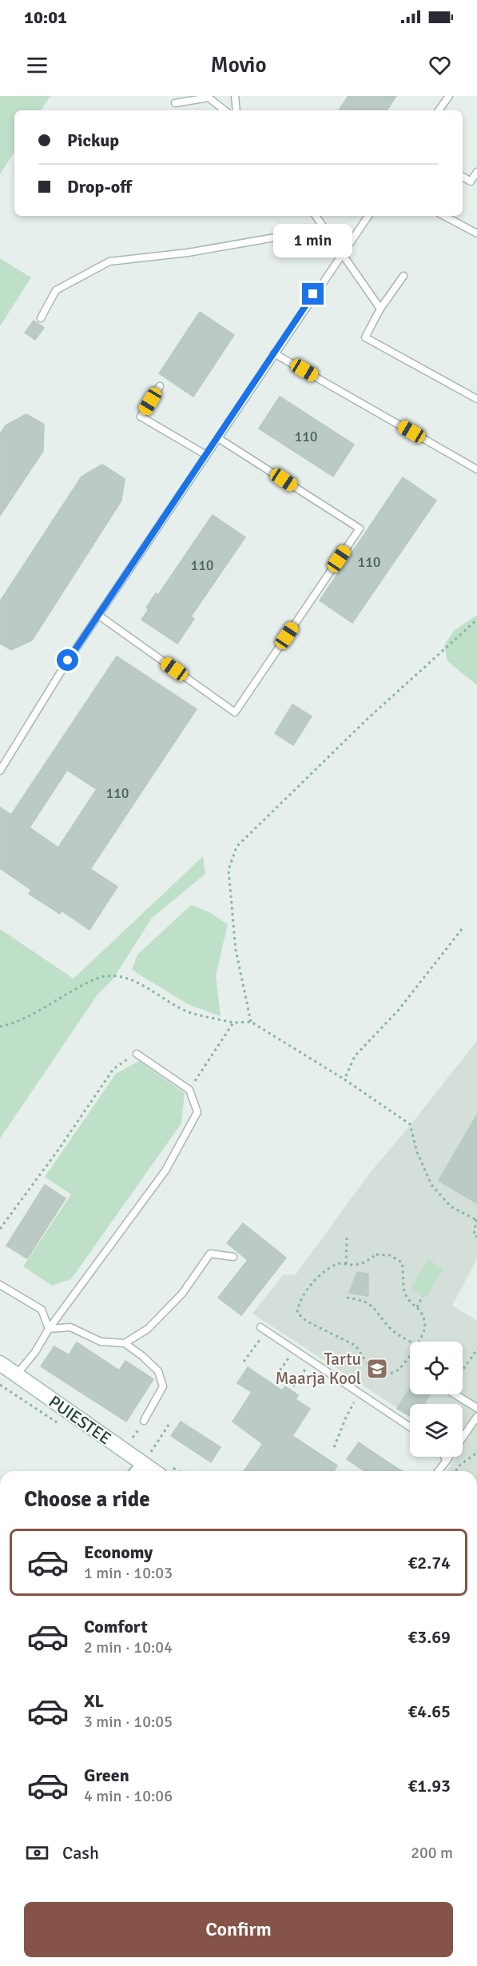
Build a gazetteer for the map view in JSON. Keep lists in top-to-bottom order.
{
  "streets": {
    "main road": ["PUIESTEE"]
  },
  "places": {
    "school or university": ["Tartu Maarja Kool"]
  },
  "house_numbers": [
    "110",
    "110",
    "110",
    "110"
  ],
  "page": {
    "status": "10:01",
    "header": "Movio",
    "banner": ["Pickup", "Drop-off"],
    "bubble": "1 min",
    "heading": "Choose a ride",
    "list": [
      {
        "name": "Economy",
        "note": "1 min · 10:03",
        "value": "€2.74"
      },
      {
        "name": "Comfort",
        "note": "2 min · 10:04",
        "value": "€3.69"
      },
      {
        "name": "XL",
        "note": "3 min · 10:05",
        "value": "€4.65"
      },
      {
        "name": "Green",
        "note": "4 min · 10:06",
        "value": "€1.93"
      }
    ],
    "pay": ["Cash", "200 m"],
    "buttons": "Confirm"
  }
}
